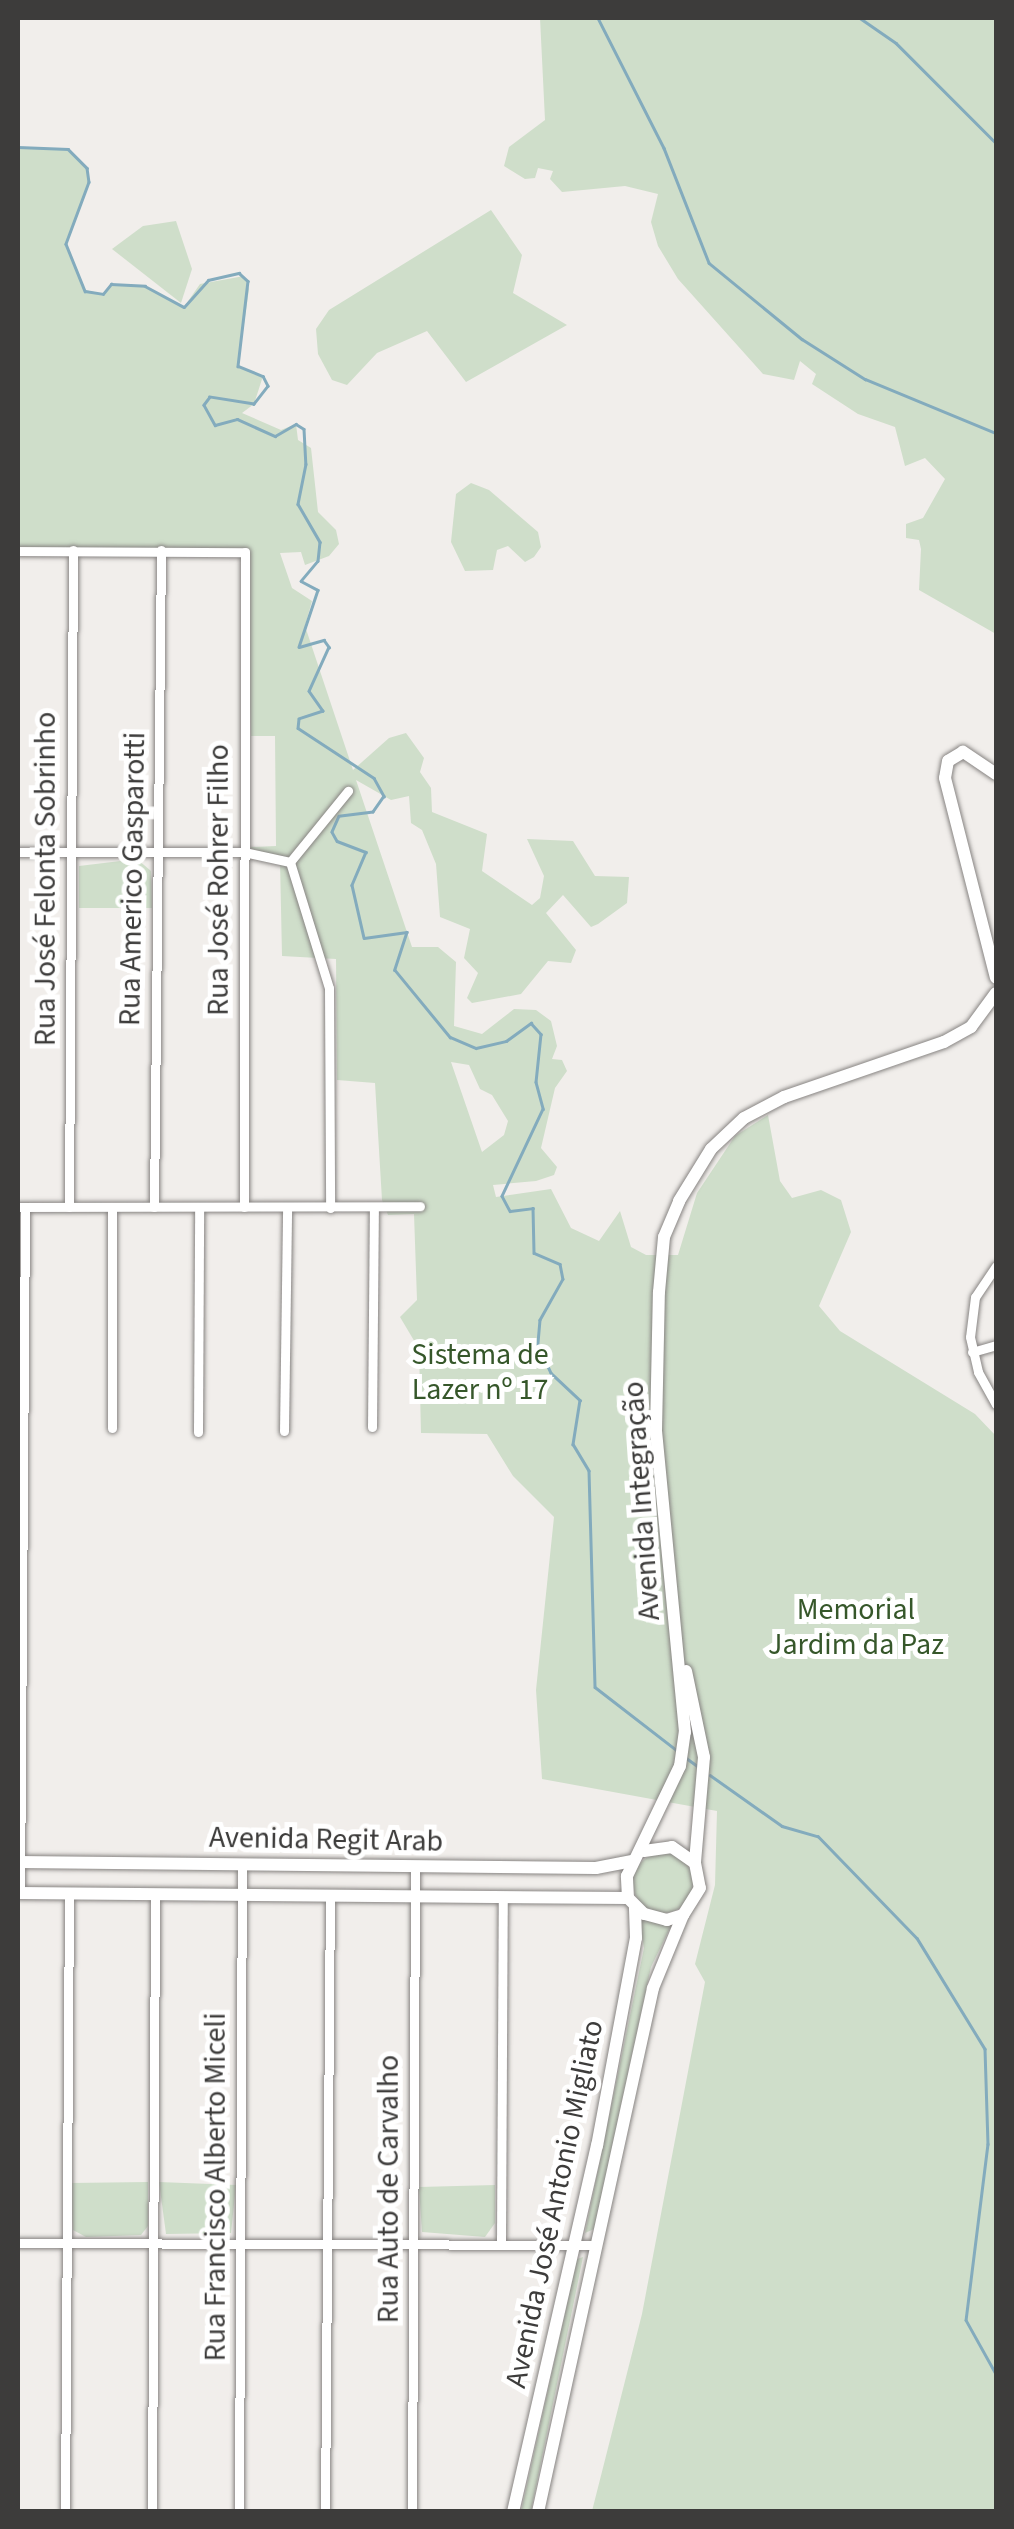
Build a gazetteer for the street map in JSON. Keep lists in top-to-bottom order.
{
  "streets": {
    "main road": ["Avenida Integração", "Avenida Regit Arab", "Avenida José Antonio Migliato"],
    "street": [
      "Rua José Felonta Sobrinho",
      "Rua Americo Gasparotti",
      "Rua José Rohrer Filho",
      "Rua Francisco Alberto Miceli",
      "Rua Auto de Carvalho"
    ]
  },
  "crossings": [
    ["Rua Americo Gasparotti", "Rua José Rohrer Filho"],
    ["Avenida Integração", "Avenida Regit Arab"],
    ["Avenida Integração", "Avenida José Antonio Migliato"],
    ["Avenida Regit Arab", "Rua Francisco Alberto Miceli"],
    ["Avenida Regit Arab", "Rua Auto de Carvalho"],
    ["Avenida Regit Arab", "Avenida José Antonio Migliato"]
  ],
  "parks": ["Sistema de Lazer nº 17", "Memorial Jardim da Paz"]
}
